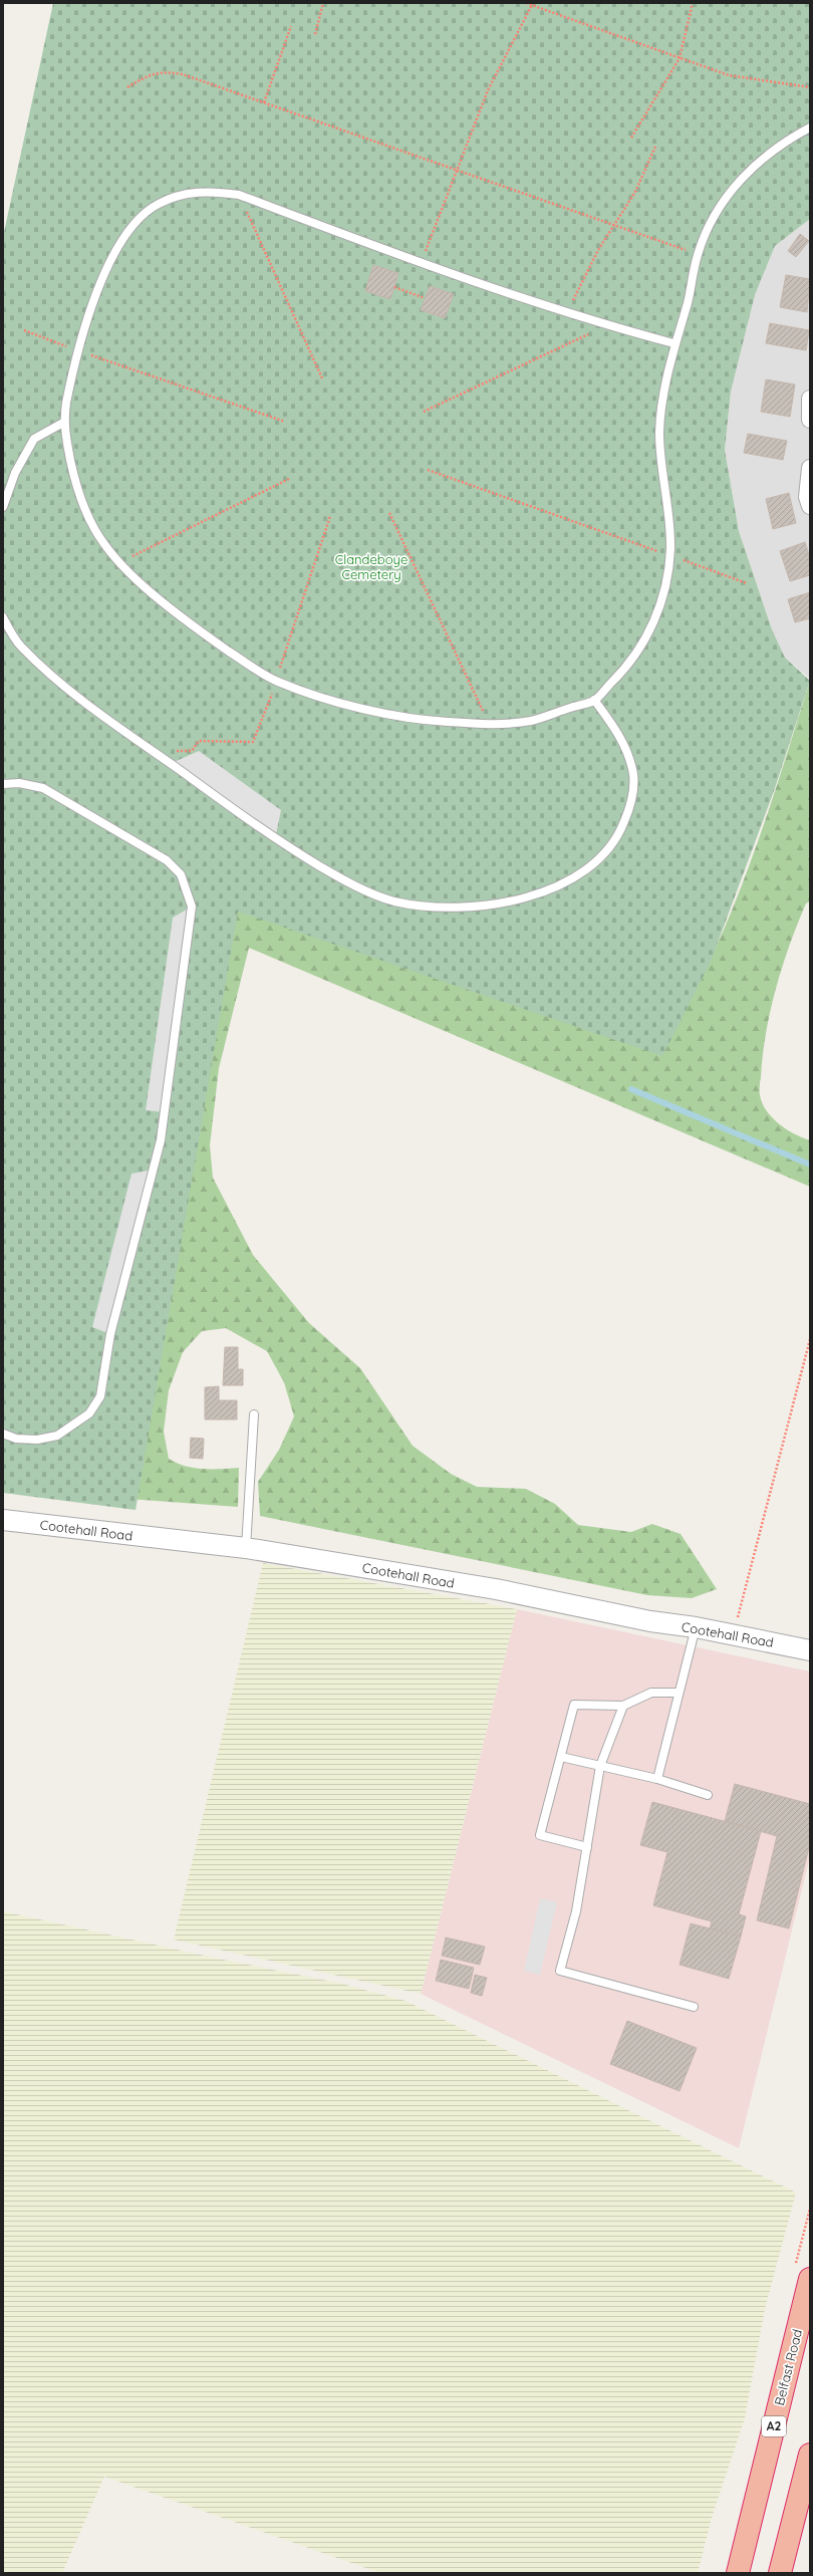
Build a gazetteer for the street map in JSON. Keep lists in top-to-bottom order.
{
  "streets": {
    "highway": ["Belfast Road", "A2"],
    "street": ["Cootehall Road"]
  },
  "parks": ["Clandeboye Cemetery"]
}
